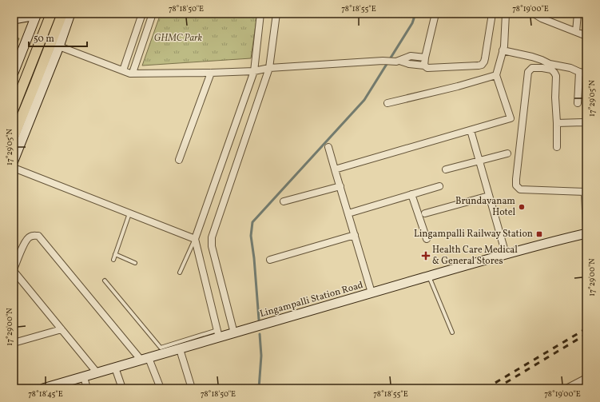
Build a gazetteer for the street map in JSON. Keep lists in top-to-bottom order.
{
  "streets": {
    "street": ["Lingampalli Station Road"]
  },
  "parks": ["GHMC Park"],
  "places": {
    "other": ["Brundavanam Hotel"],
    "transit": ["Lingampalli Railway Station"],
    "health": ["Health Care Medical & General Stores"]
  },
  "scale_bar": "50 m",
  "coordinates": [
    "78°18'50\"E",
    "78°18'55\"E",
    "78°19'00\"E",
    "17°29'05\"N",
    "17°29'00\"N",
    "78°18'45\"E"
  ]
}
